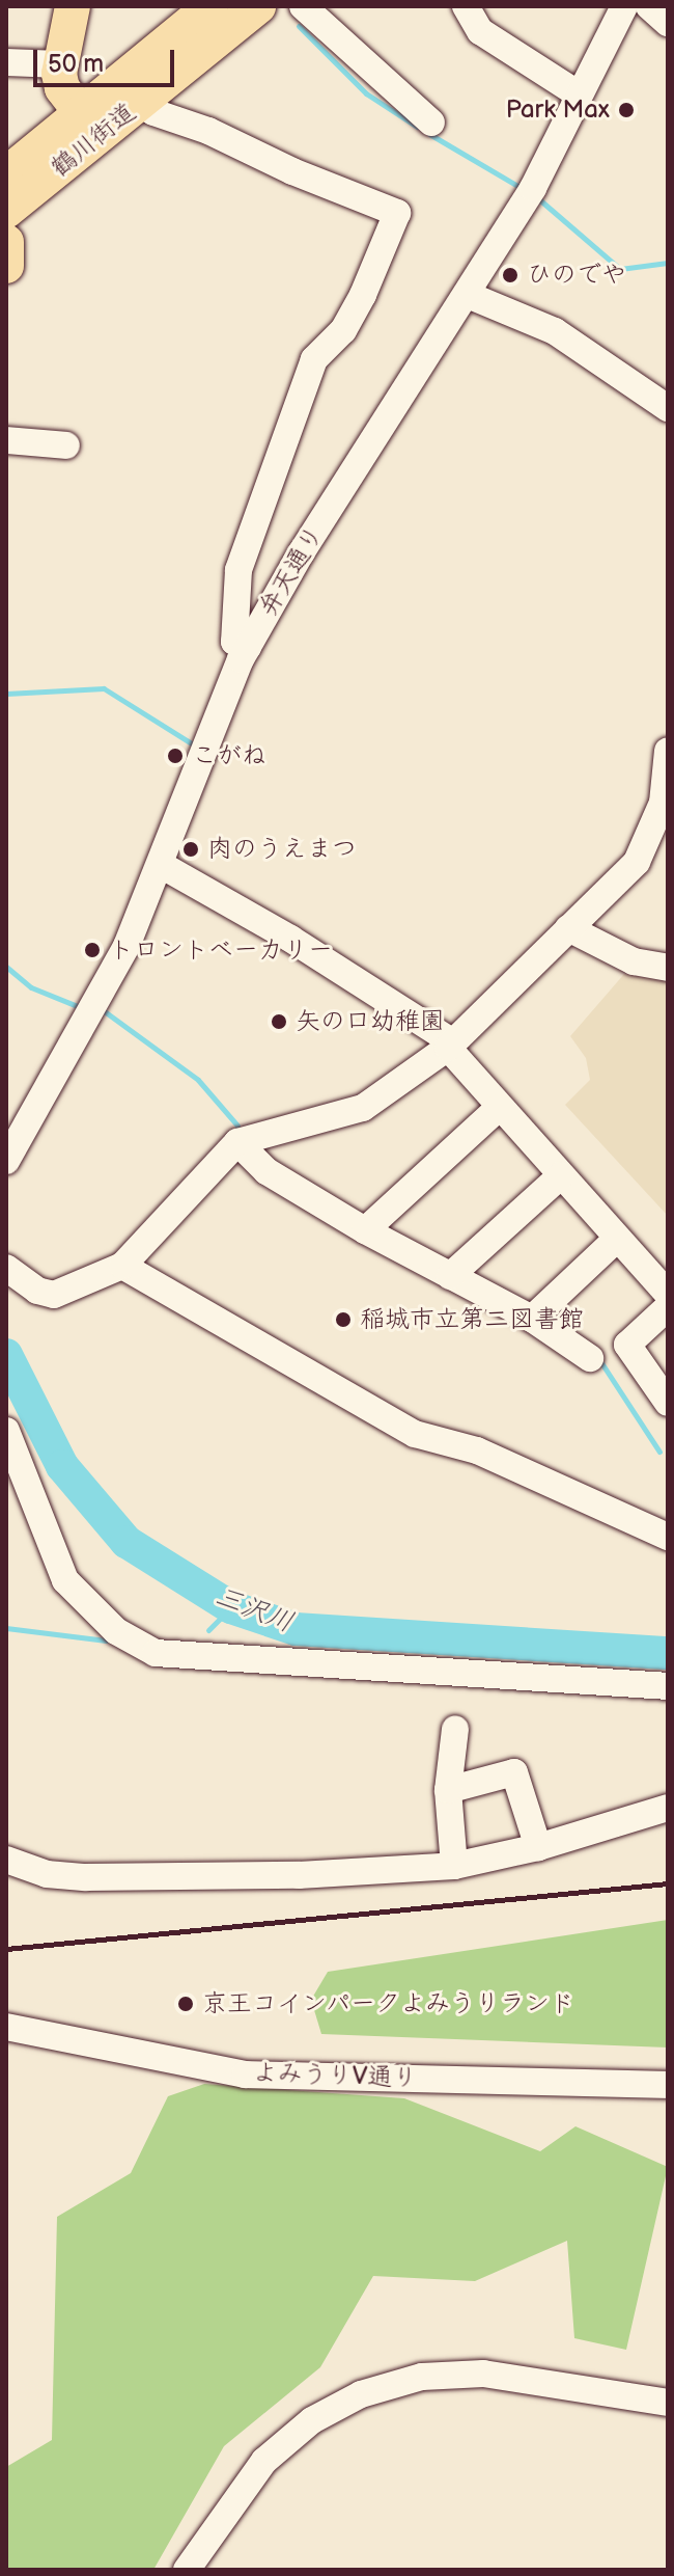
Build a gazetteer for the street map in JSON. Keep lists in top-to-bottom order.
{
  "streets": {
    "main road": ["鶴川街道"],
    "street": ["弁天通り", "よみうりV通り"]
  },
  "water": ["三沢川"],
  "places": [
    "Park Max",
    "ひのでや",
    "こがね",
    "肉のうえまつ",
    "トロントベーカリー",
    "矢の口幼稚園",
    "稲城市立第二図書館",
    "京王コインパークよみうりランド"
  ],
  "scale_bar": "50 m"
}
